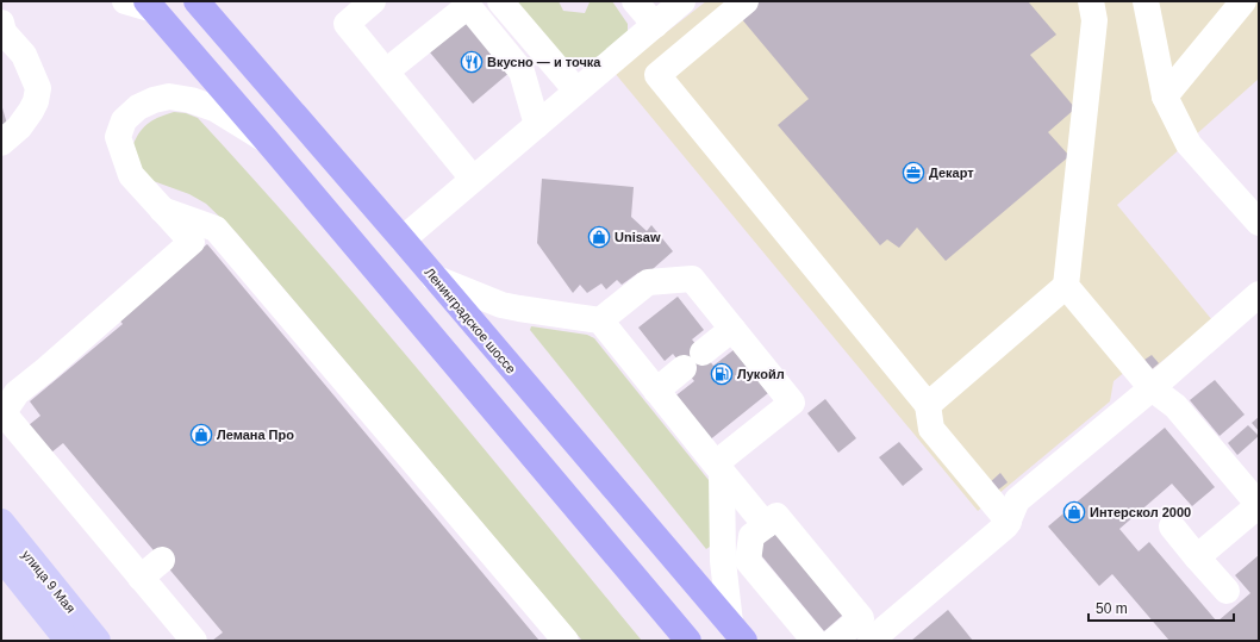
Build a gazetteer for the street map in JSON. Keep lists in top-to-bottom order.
{
  "streets": {
    "highway": ["Ленинградское шоссе"],
    "main road": ["улица 9 Мая"]
  },
  "places": {
    "restaurant": ["Вкусно — и точка"],
    "office": ["Декарт"],
    "shop": ["Unisaw", "Лемана Про", "Интерскол 2000"],
    "fuel station": ["Лукойл"]
  },
  "scale_bar": "50 m"
}
